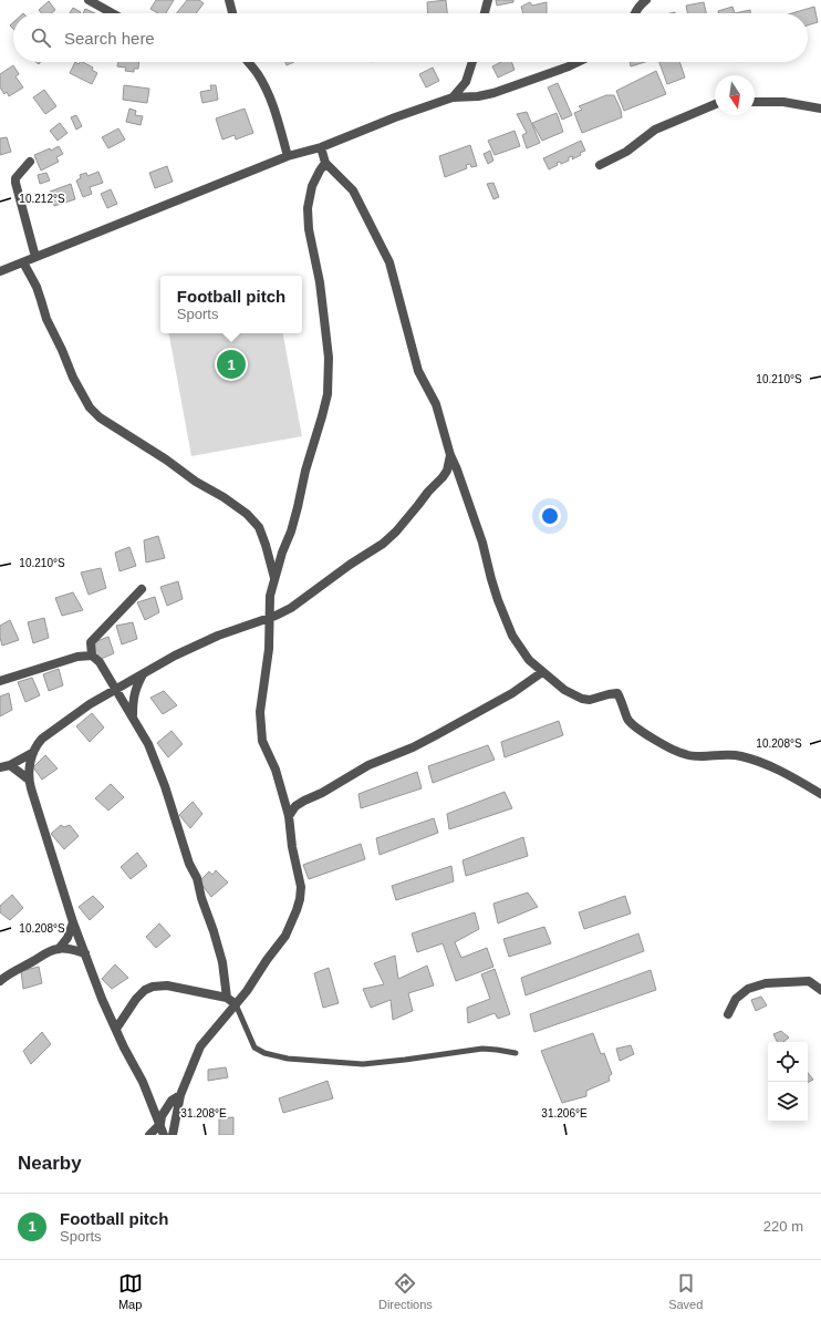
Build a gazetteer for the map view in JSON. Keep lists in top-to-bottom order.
{
  "north": "bottom",
  "page": {
    "search": "Search here",
    "popup": ["Football pitch", "Sports"],
    "pins": "1",
    "heading": "Nearby",
    "list": [
      {
        "mark": "1",
        "name": "Football pitch",
        "note": "Sports",
        "value": "220 m"
      }
    ],
    "nav": ["Map", "Directions", "Saved"]
  },
  "coordinates": [
    "10.212°S",
    "10.210°S",
    "10.208°S",
    "31.208°E",
    "31.206°E"
  ]
}
